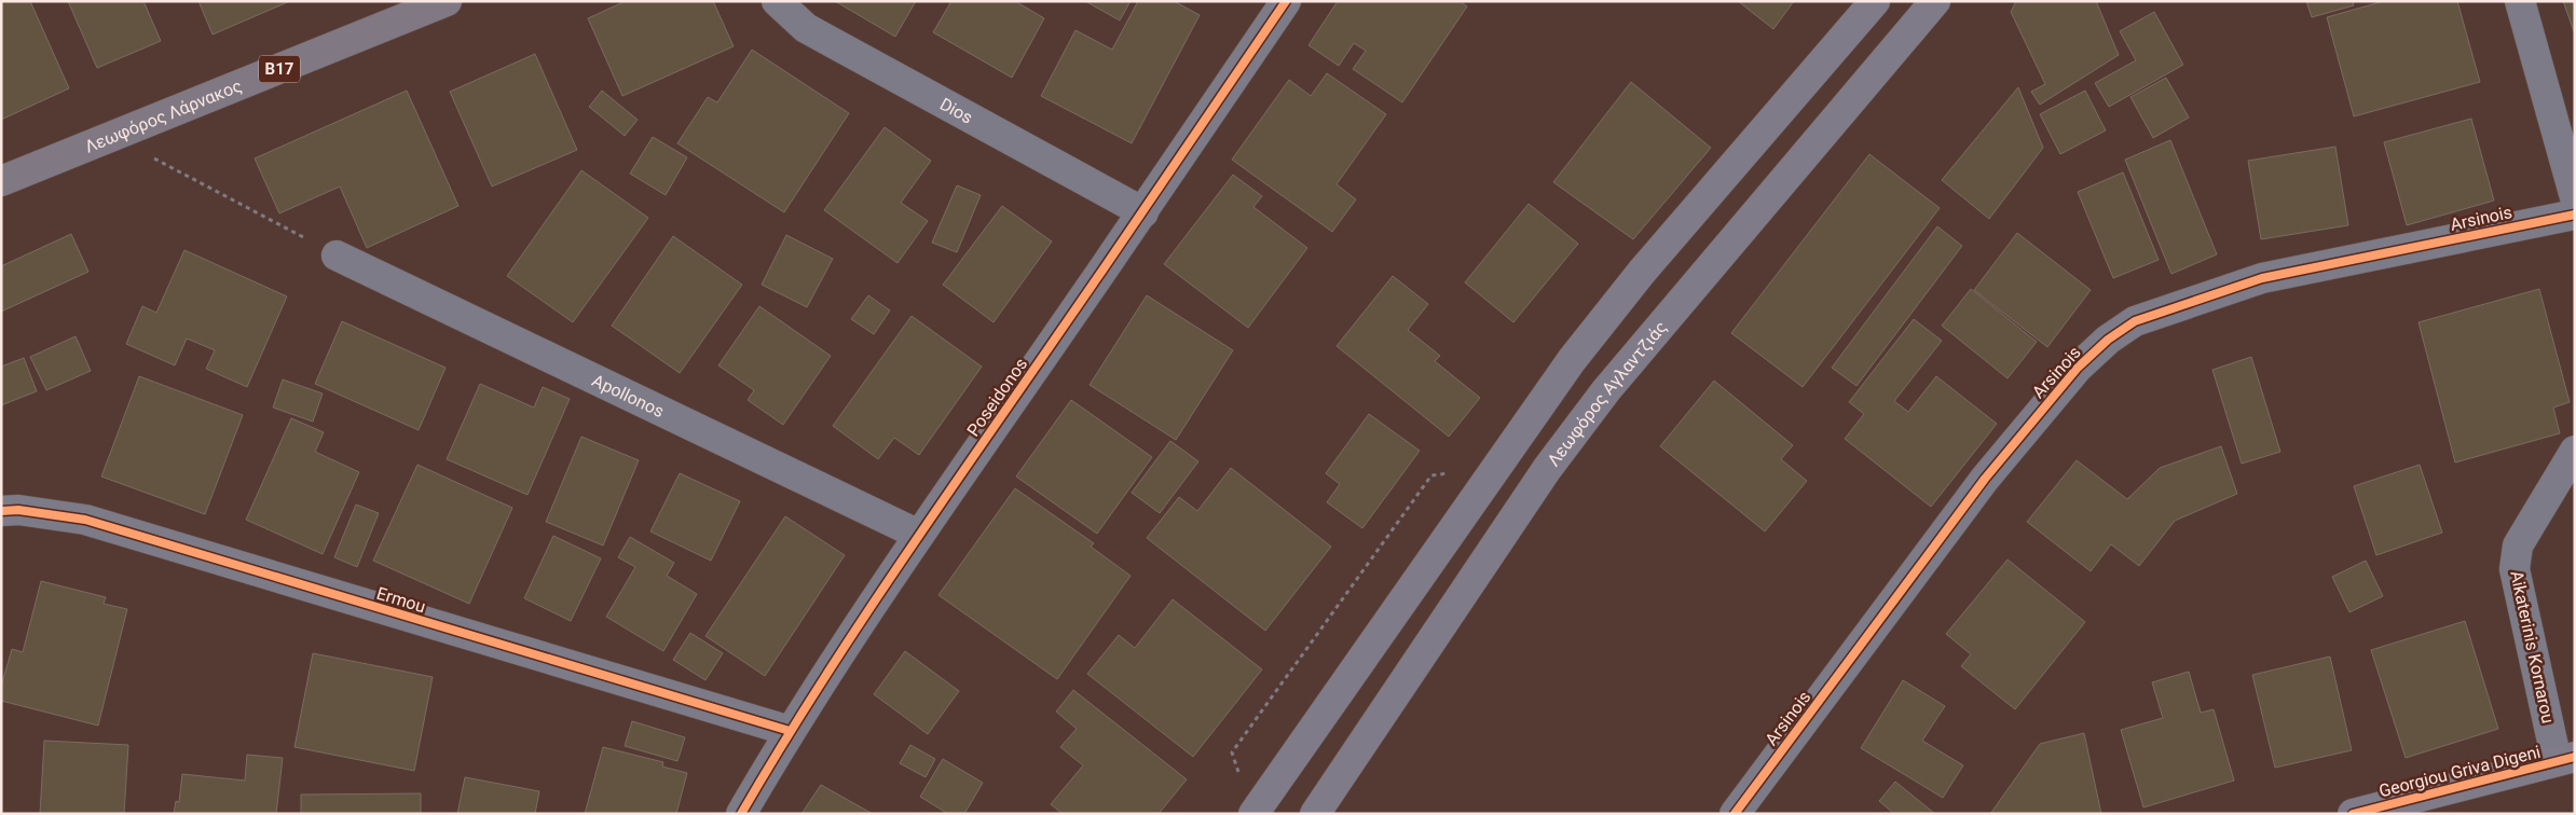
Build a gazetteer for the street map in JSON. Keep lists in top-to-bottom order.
{
  "streets": {
    "main road": [
      "B17",
      "Λεωφόρος Λάρνακος",
      "Λεωφόρος Αγλαντζιάς",
      "Georgiou Griva Digeni"
    ],
    "street": [
      "Dios",
      "Arsinois",
      "Apollonos",
      "Poseidonos",
      "Ermou",
      "Aikaterinis Kornarou"
    ]
  },
  "crossings": [
    ["Dios", "Poseidonos"],
    ["Apollonos", "Poseidonos"],
    ["Poseidonos", "Ermou"],
    ["Aikaterinis Kornarou", "Georgiou Griva Digeni"]
  ]
}
